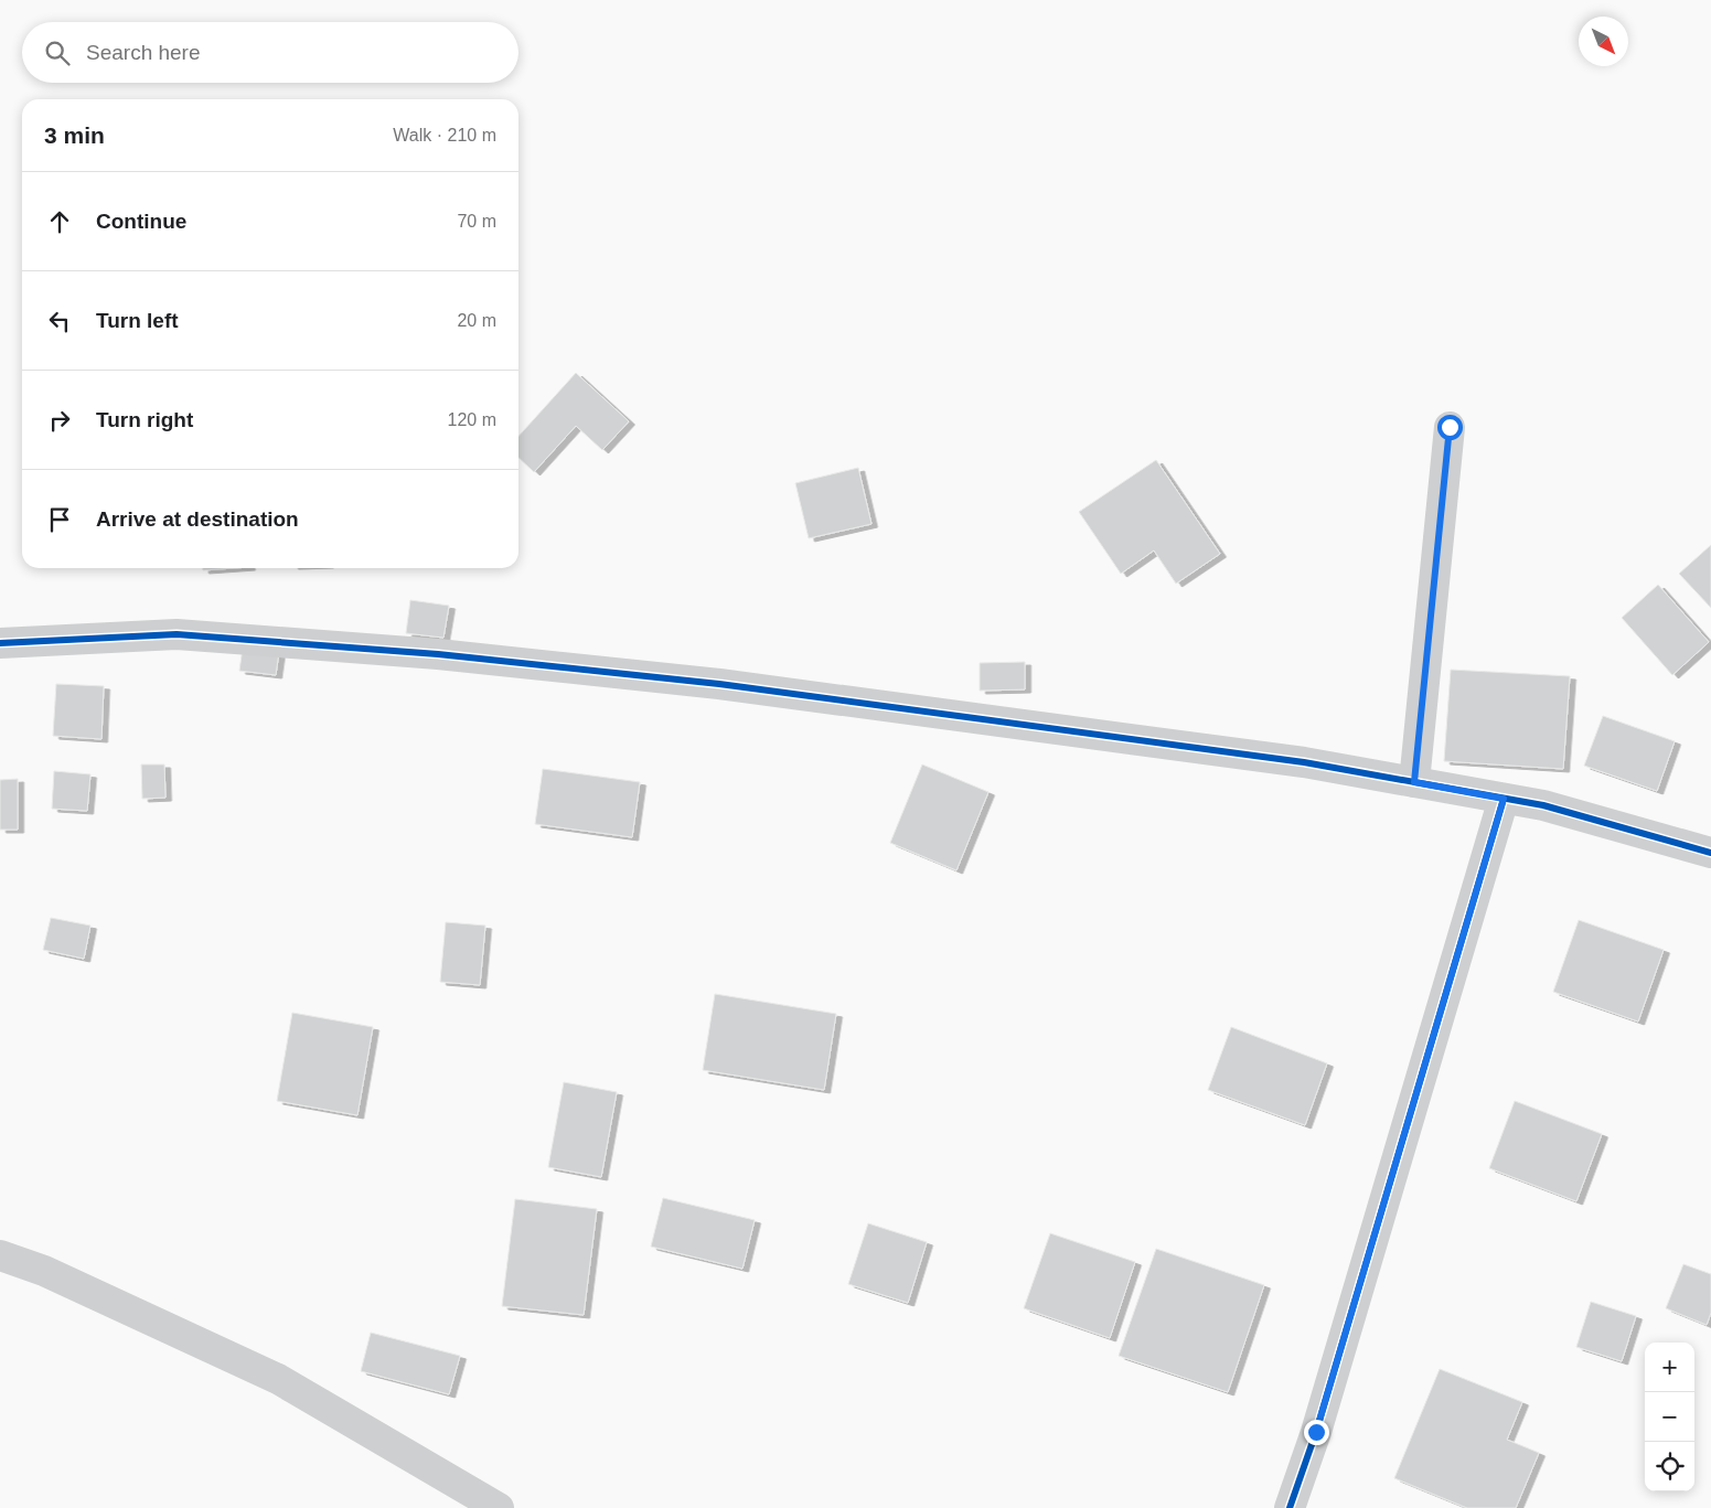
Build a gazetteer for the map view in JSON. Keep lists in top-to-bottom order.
{
  "north": "bottom right",
  "page": {
    "search": "Search here",
    "heading": ["3 min", "Walk · 210 m"],
    "list": [
      ["Continue", "70 m"],
      ["Turn left", "20 m"],
      ["Turn right", "120 m"],
      "Arrive at destination"
    ],
    "map_buttons": ["+", "−"]
  }
}
